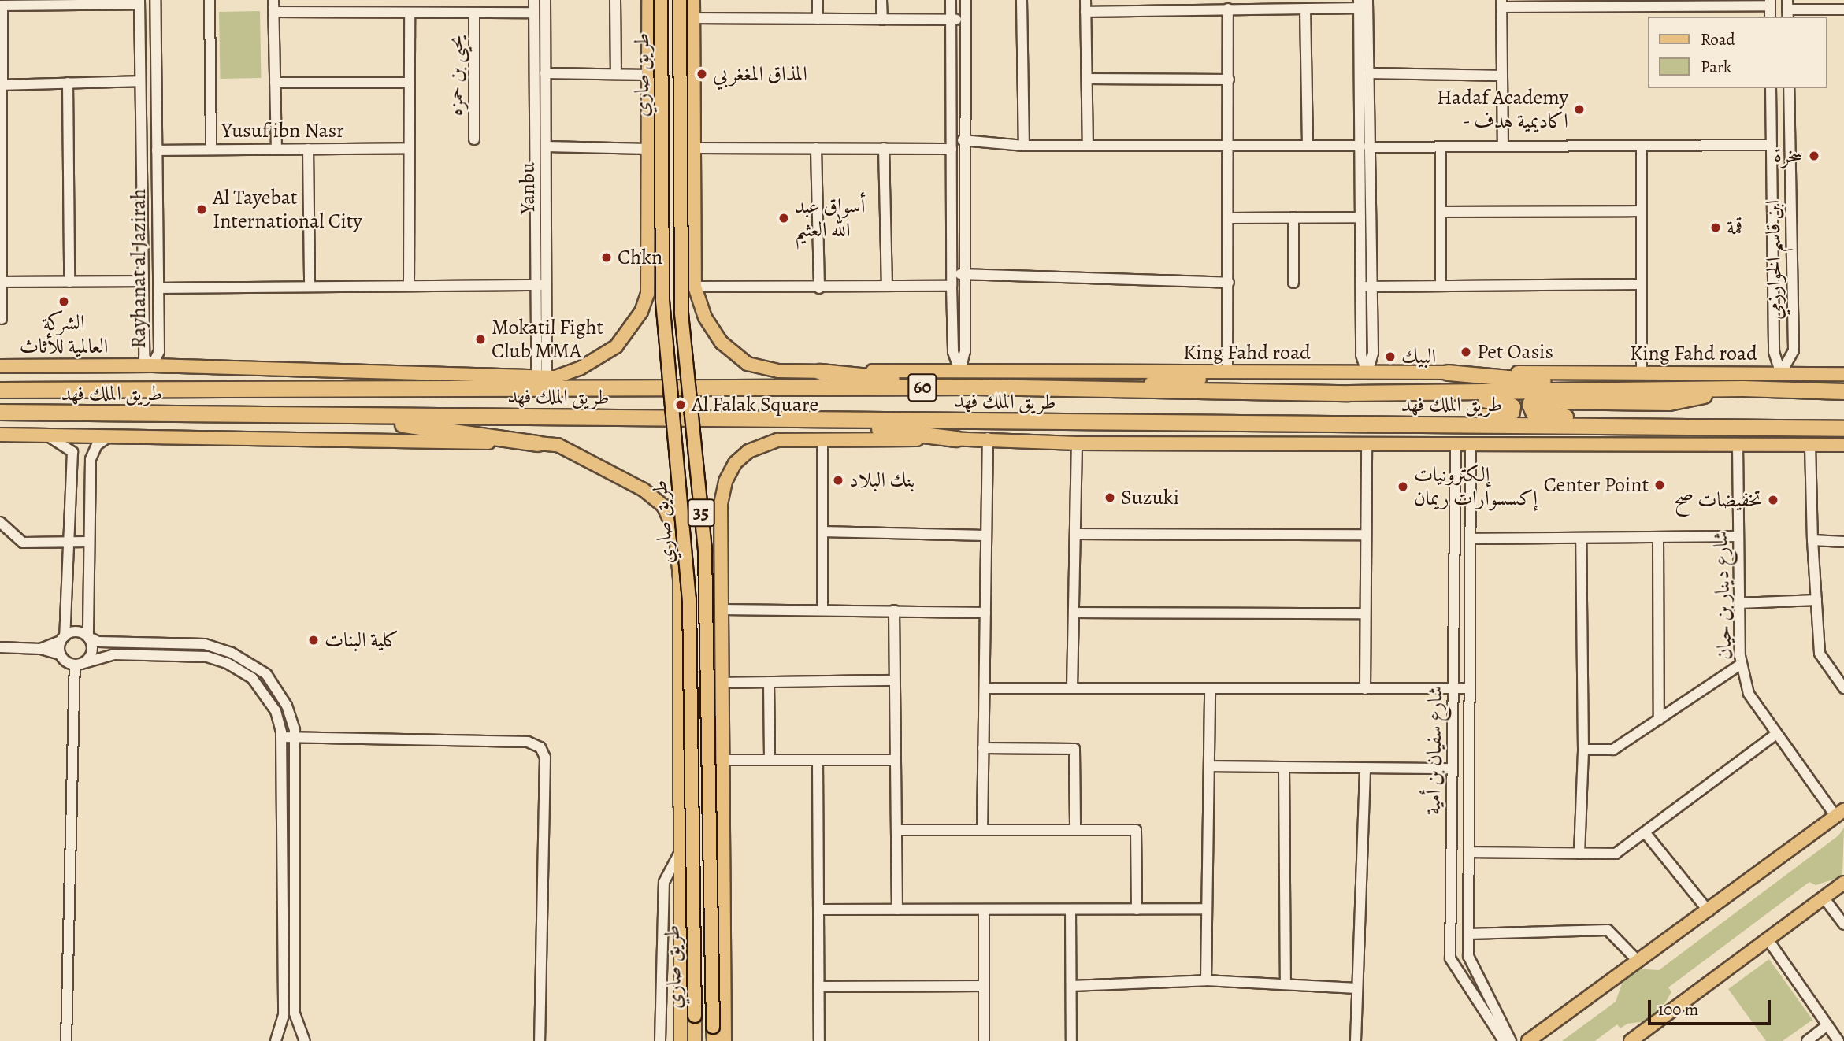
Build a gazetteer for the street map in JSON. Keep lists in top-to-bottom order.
{
  "streets": {
    "highway": ["60", "طريق الملك فهد"],
    "main road": ["طريق صاري", "King Fahd road", "35"],
    "street": [
      "يحيى بن حمزه",
      "Yusuf ibn Nasr",
      "Yanbu",
      "ابن قاسم الخوارزمي",
      "Rayhanat al Jazirah",
      "شارع دينار بن حيان",
      "شارع سفيان بن أمية"
    ]
  },
  "crossings": [
    ["Yusuf ibn Nasr", "Rayhanat al Jazirah"],
    ["ابن قاسم الخوارزمي", "King Fahd road"],
    ["King Fahd road", "طريق الملك فهد"],
    ["طريق الملك فهد", "شارع دينار بن حيان"],
    ["طريق الملك فهد", "شارع سفيان بن أمية"]
  ],
  "places": [
    "المذاق المغغربي",
    "Hadaf Academy - اكاديمية هدف",
    "سخرة",
    "Al Tayebat International City",
    "أسواق عبد الله العثيم",
    "قمة",
    "Chkn",
    "الشركة العالمية للأثاث",
    "Mokatil Fight Club MMA",
    "Pet Oasis",
    "البيك",
    "Al Falak Square",
    "بنك البلاد",
    "Center Point",
    "إلكترونيات إكسسوارات ريمان",
    "Suzuki",
    "تخفيضات صح",
    "كلية البنات"
  ],
  "legend": ["Road", "Park"],
  "scale_bar": "100 m"
}
